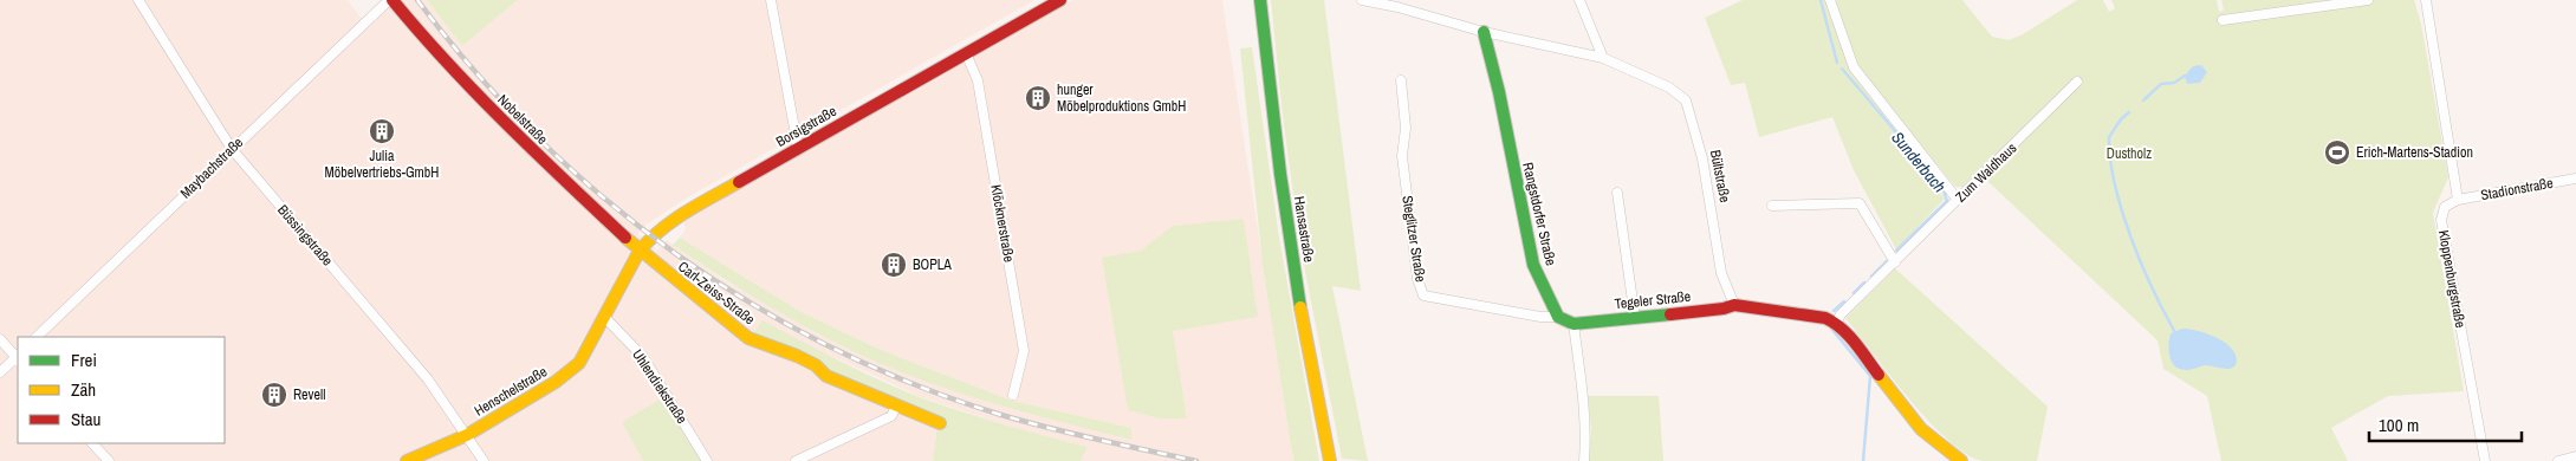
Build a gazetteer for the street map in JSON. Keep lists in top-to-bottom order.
{
  "streets": {
    "street": [
      "Nobelstraße",
      "Borsigstraße",
      "Maybachstraße",
      "Zum Waldhaus",
      "Bültstraße",
      "Stadionstraße",
      "Rangstdorfer Straße",
      "Klöcknerstraße",
      "Hansastraße",
      "Büssingstraße",
      "Steglitzer Straße",
      "Kloppenburgstraße",
      "Carl-Zeiss-Straße",
      "Tegeler Straße",
      "Uhlendiekstraße",
      "Henschelstraße"
    ]
  },
  "crossings": [
    ["Nobelstraße", "Borsigstraße"],
    ["Nobelstraße", "Maybachstraße"],
    ["Nobelstraße", "Carl-Zeiss-Straße"],
    ["Borsigstraße", "Klöcknerstraße"],
    ["Borsigstraße", "Carl-Zeiss-Straße"],
    ["Borsigstraße", "Uhlendiekstraße"],
    ["Borsigstraße", "Henschelstraße"],
    ["Maybachstraße", "Büssingstraße"],
    ["Bültstraße", "Rangstdorfer Straße"],
    ["Bültstraße", "Tegeler Straße"],
    ["Stadionstraße", "Kloppenburgstraße"],
    ["Rangstdorfer Straße", "Steglitzer Straße"],
    ["Büssingstraße", "Henschelstraße"],
    ["Uhlendiekstraße", "Henschelstraße"]
  ],
  "water": ["Sunderbach"],
  "parks": ["Dustholz"],
  "places": {
    "building": [
      "hunger Möbelproduktions GmbH",
      "Julia Möbelvertriebs-GmbH",
      "BOPLA",
      "Revell"
    ],
    "sports": ["Erich-Martens-Stadion"]
  },
  "legend": ["Frei", "Zäh", "Stau"],
  "scale_bar": "100 m"
}
